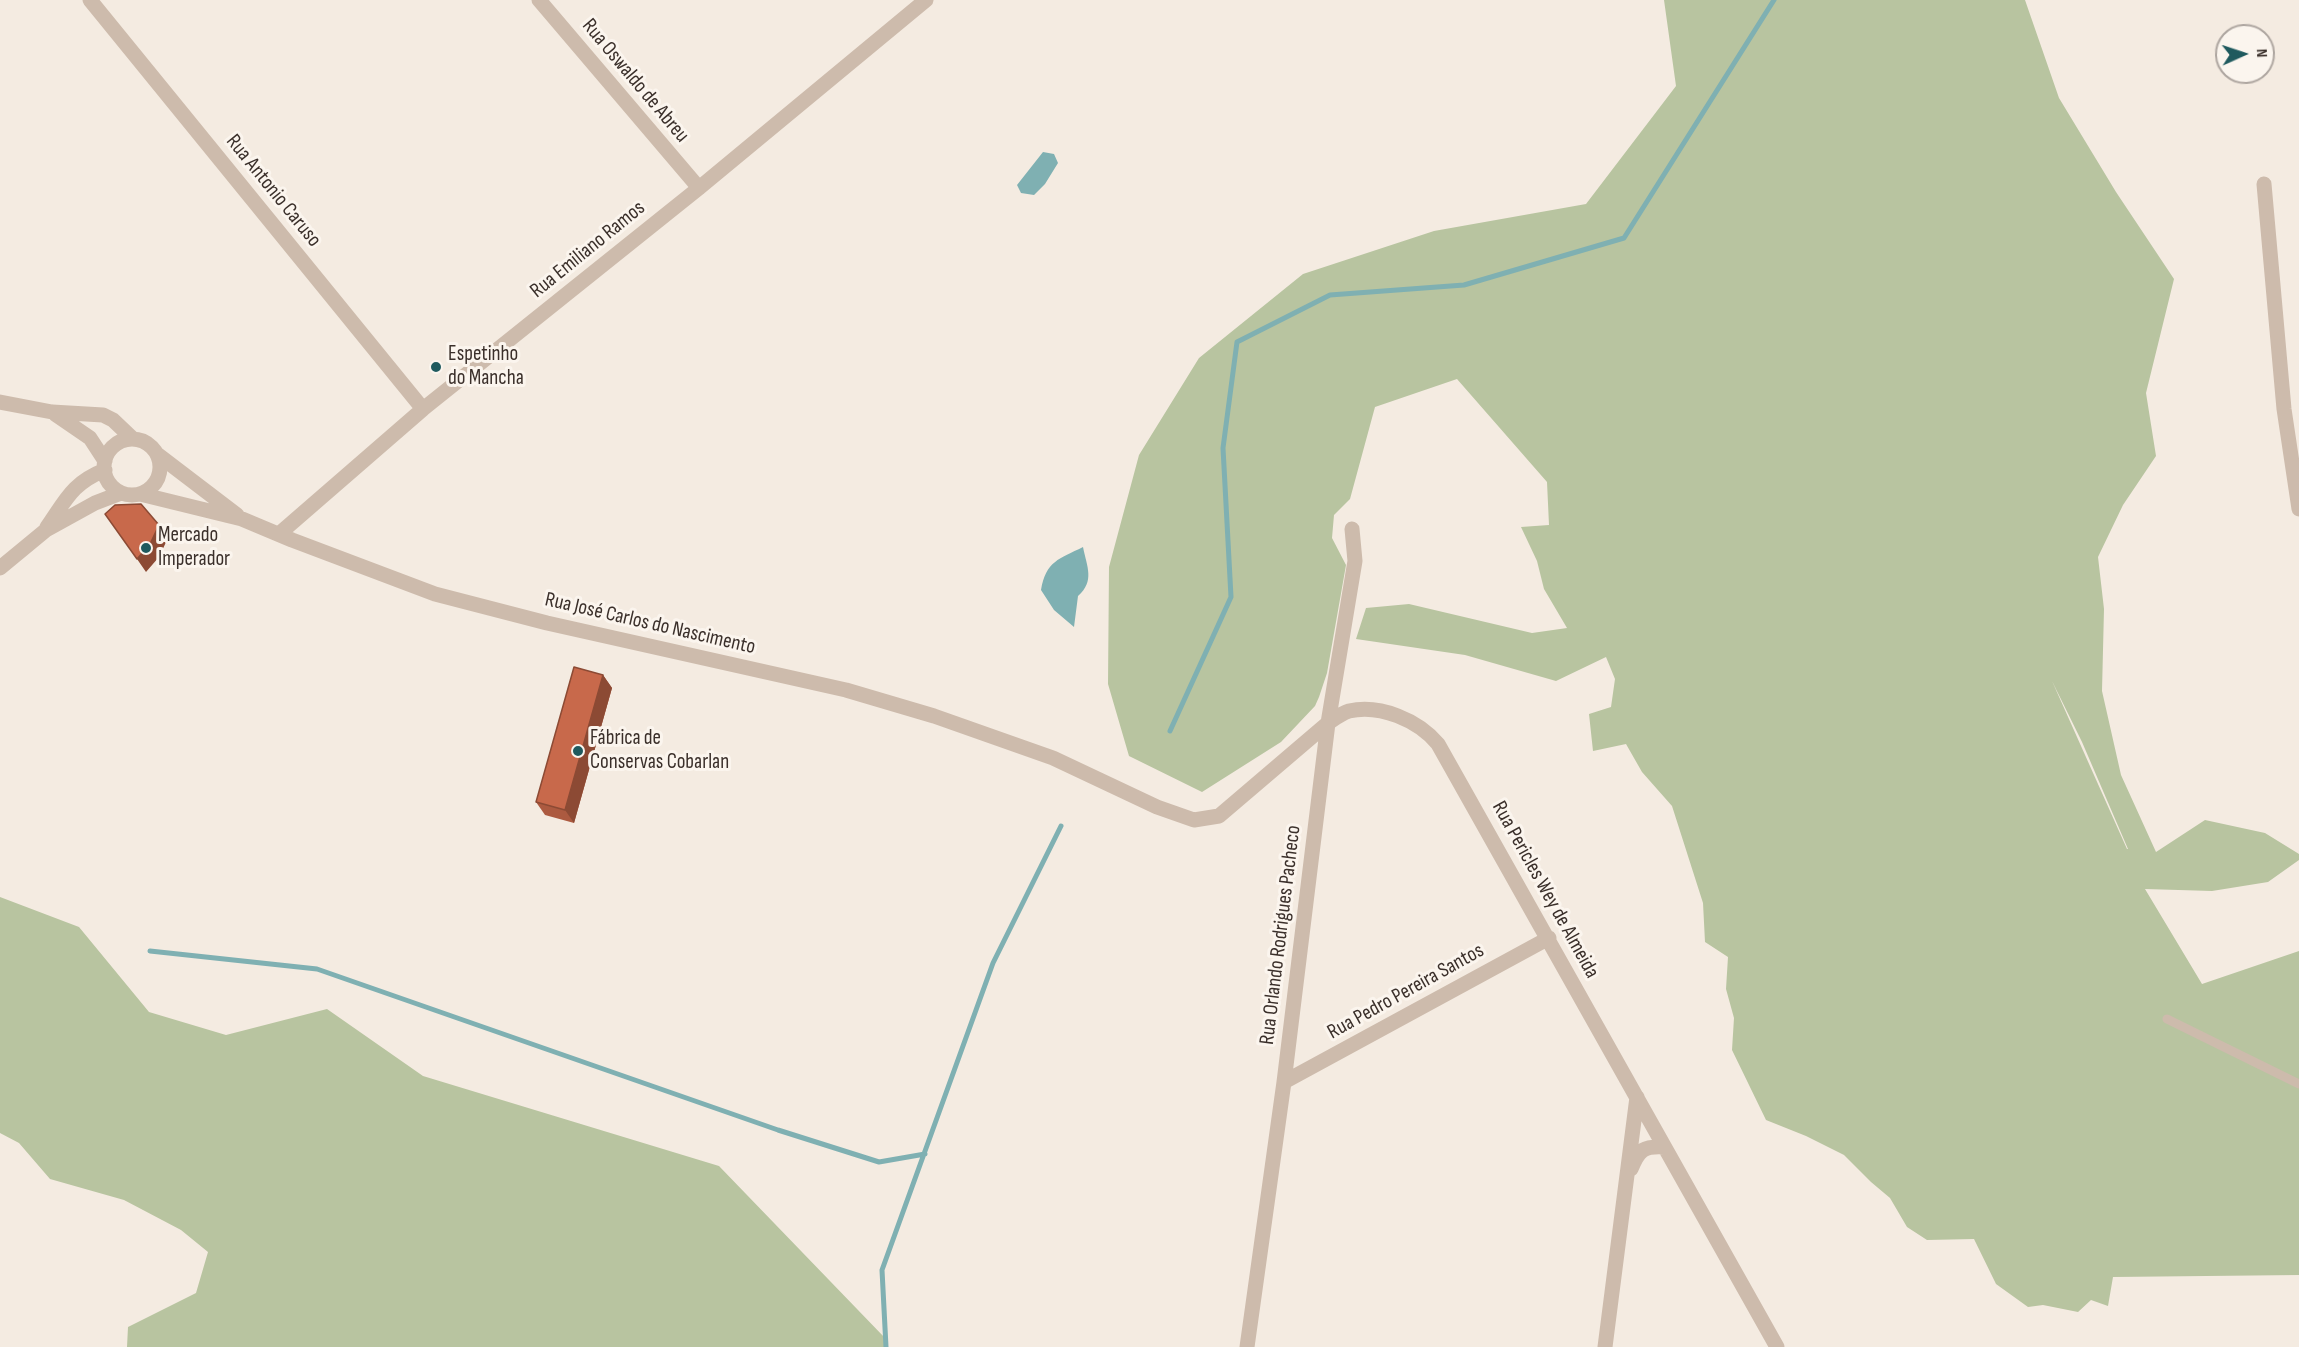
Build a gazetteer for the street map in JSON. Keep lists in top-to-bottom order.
{
  "streets": {
    "street": [
      "Rua Oswaldo de Abreu",
      "Rua Antonio Caruso",
      "Rua Emiliano Ramos",
      "Rua José Carlos do Nascimento",
      "Rua Pericles Wey de Almeida",
      "Rua Orlando Rodrigues Pacheco",
      "Rua Pedro Pereira Santos"
    ]
  },
  "crossings": [
    ["Rua Oswaldo de Abreu", "Rua Emiliano Ramos"],
    ["Rua Antonio Caruso", "Rua Emiliano Ramos"],
    ["Rua Emiliano Ramos", "Rua José Carlos do Nascimento"],
    ["Rua José Carlos do Nascimento", "Rua Pericles Wey de Almeida"],
    ["Rua Pericles Wey de Almeida", "Rua Orlando Rodrigues Pacheco"],
    ["Rua Pericles Wey de Almeida", "Rua Pedro Pereira Santos"],
    ["Rua Orlando Rodrigues Pacheco", "Rua Pedro Pereira Santos"]
  ],
  "places": ["Espetinho do Mancha", "Mercado Imperador", "Fábrica de Conservas Cobarlan"],
  "north": "right"
}
